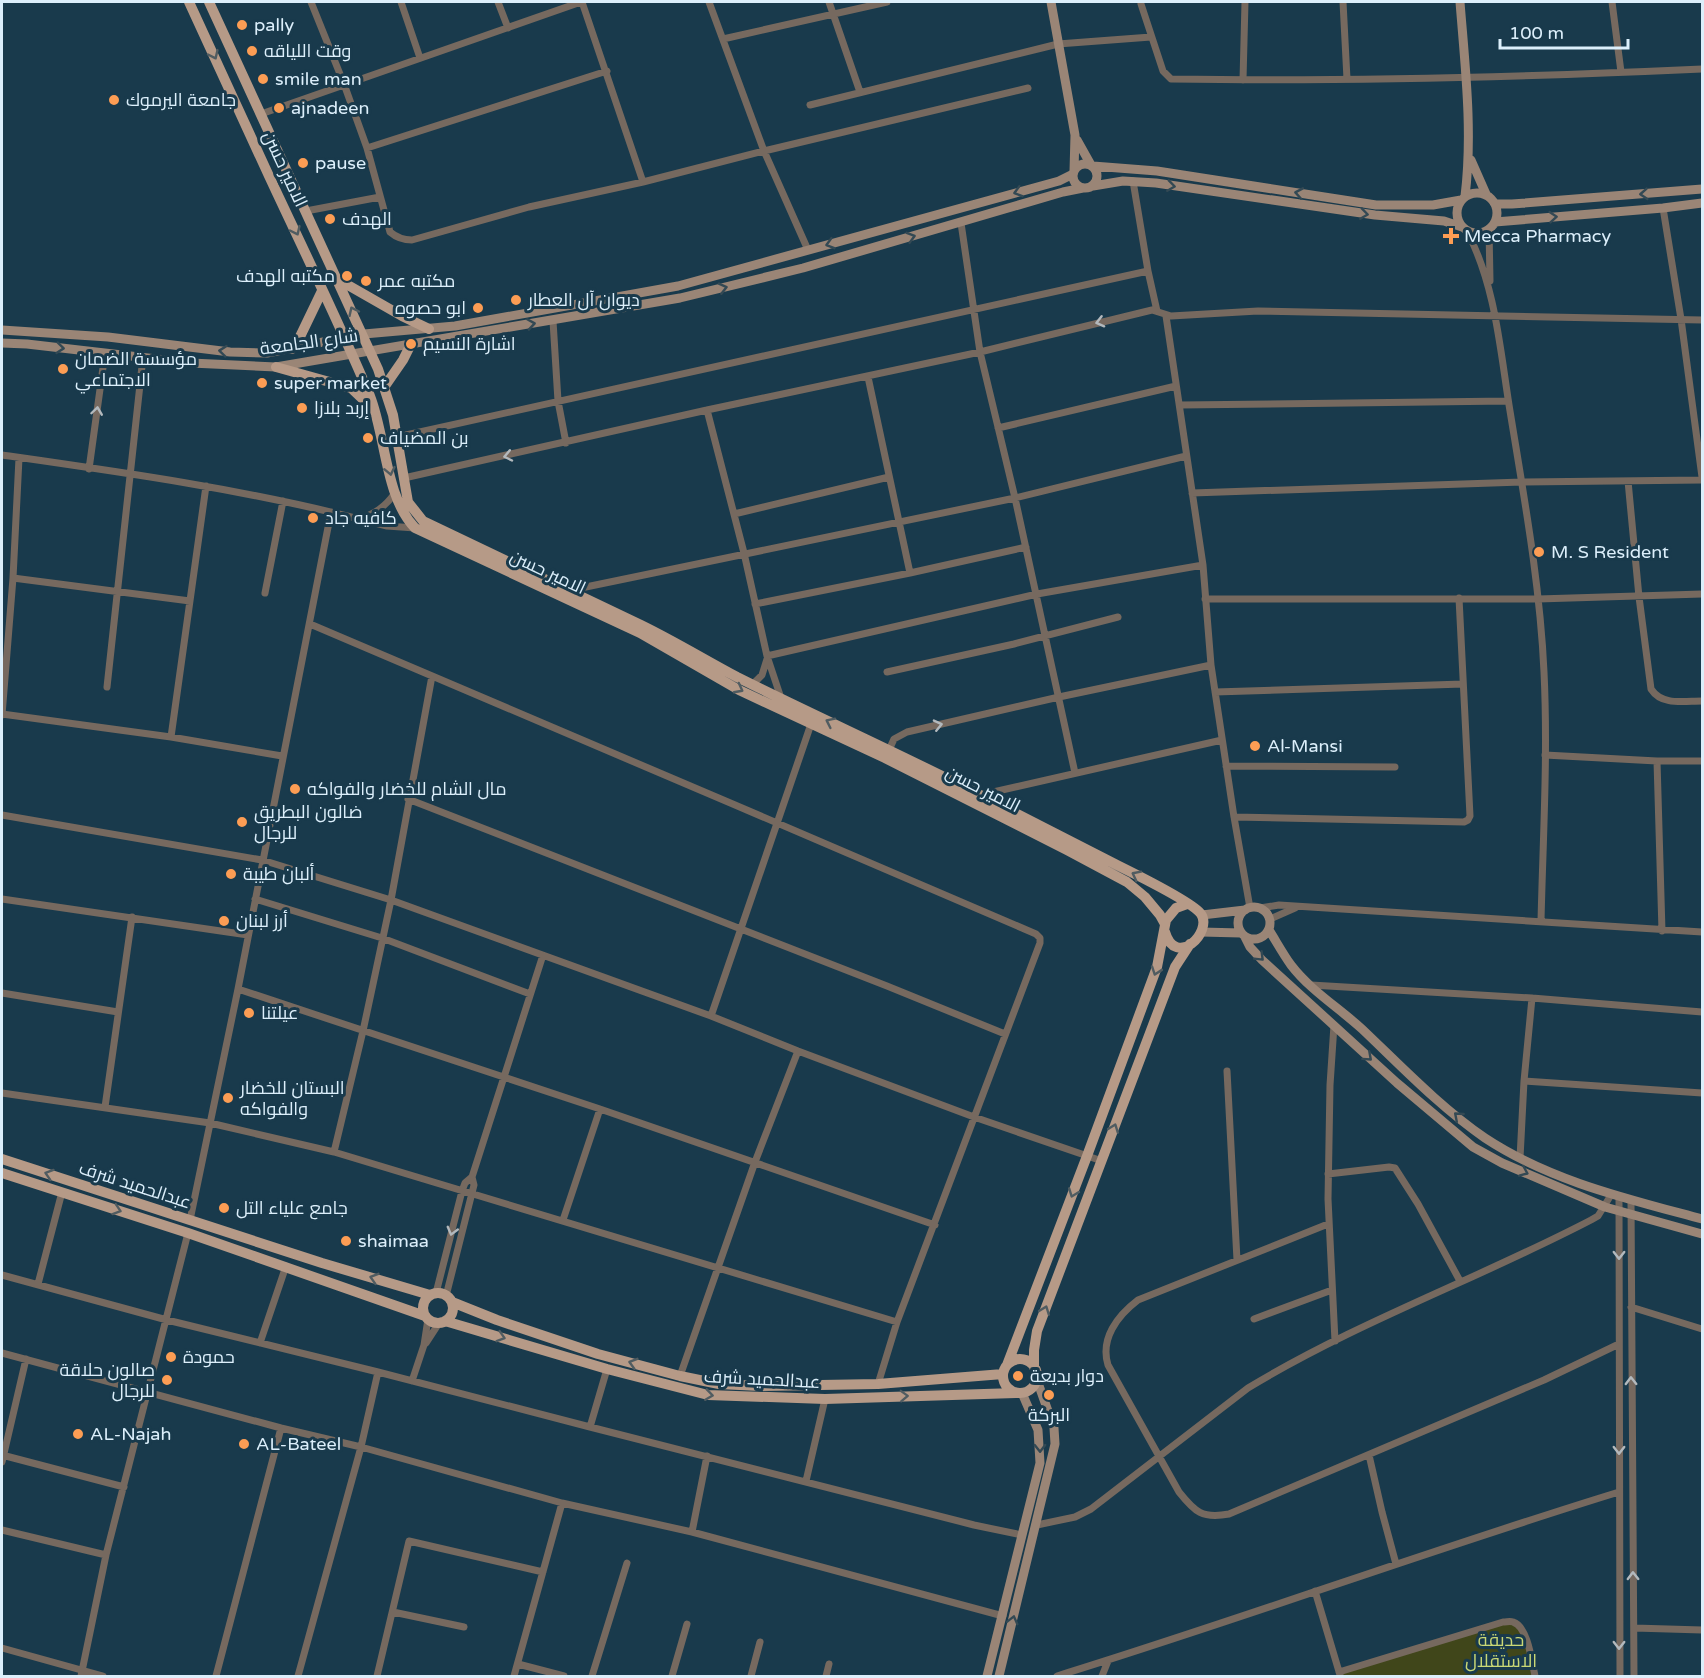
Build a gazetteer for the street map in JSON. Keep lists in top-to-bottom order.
{
  "streets": {
    "main road": ["الامير حسن", "شارع الجامعة", "عبدالحميد شرف"]
  },
  "crossings": [
    ["الامير حسن", "شارع الجامعة"]
  ],
  "parks": ["حديقة الاستقلال"],
  "places": {
    "other": [
      "pally",
      "وقت اللياقه",
      "smile man",
      "جامعة اليرموك",
      "ajnadeen",
      "pause",
      "الهدف",
      "مكتبه الهدف",
      "مكتبه عمر",
      "ديوان آل العطار",
      "ابو حصوه",
      "اشارة النسيم",
      "مؤسسة الضمان الاجتماعي",
      "super market",
      "إربد بلازا",
      "بن المضياف",
      "كافيه جاد",
      "M. S Resident",
      "Al-Mansi",
      "مال الشام للخضار والفواكه",
      "ضالون البطريق للرجال",
      "ألبان طيبة",
      "أرز لبنان",
      "عيلتنا",
      "البستان للخضار والفواكه",
      "جامع علياء التل",
      "shaimaa",
      "حمودة",
      "دوار بديعة",
      "صالون حلاقة للرجال",
      "البركة",
      "AL-Najah",
      "AL-Bateel"
    ],
    "health": ["Mecca Pharmacy"]
  },
  "scale_bar": "100 m"
}
